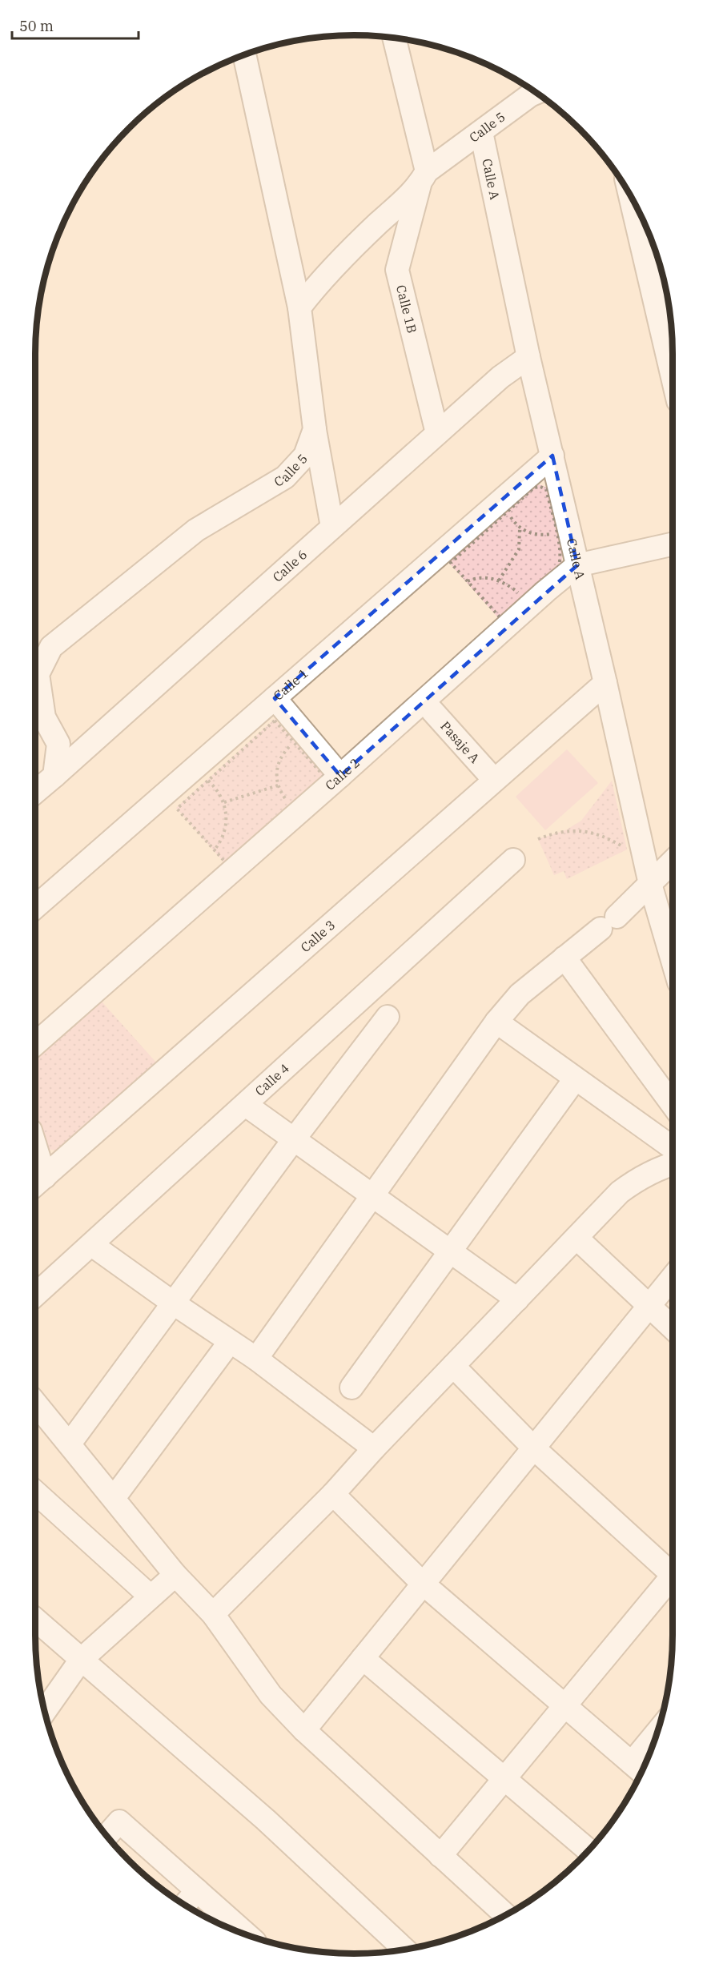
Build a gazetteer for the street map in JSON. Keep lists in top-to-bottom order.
{
  "streets": {
    "street": [
      "Calle 5",
      "Calle A",
      "Calle 1B",
      "Calle 6",
      "Calle 1",
      "Pasaje A",
      "Calle 2",
      "Calle 3",
      "Calle 4"
    ]
  },
  "crossings": [
    ["Calle 5", "Calle A"],
    ["Calle 5", "Calle 1B"],
    ["Calle 5", "Calle 6"],
    ["Calle A", "Calle 6"],
    ["Calle A", "Calle 1"],
    ["Calle A", "Calle 2"],
    ["Calle A", "Calle 3"],
    ["Calle 1B", "Calle 6"]
  ],
  "scale_bar": "50 m"
}
